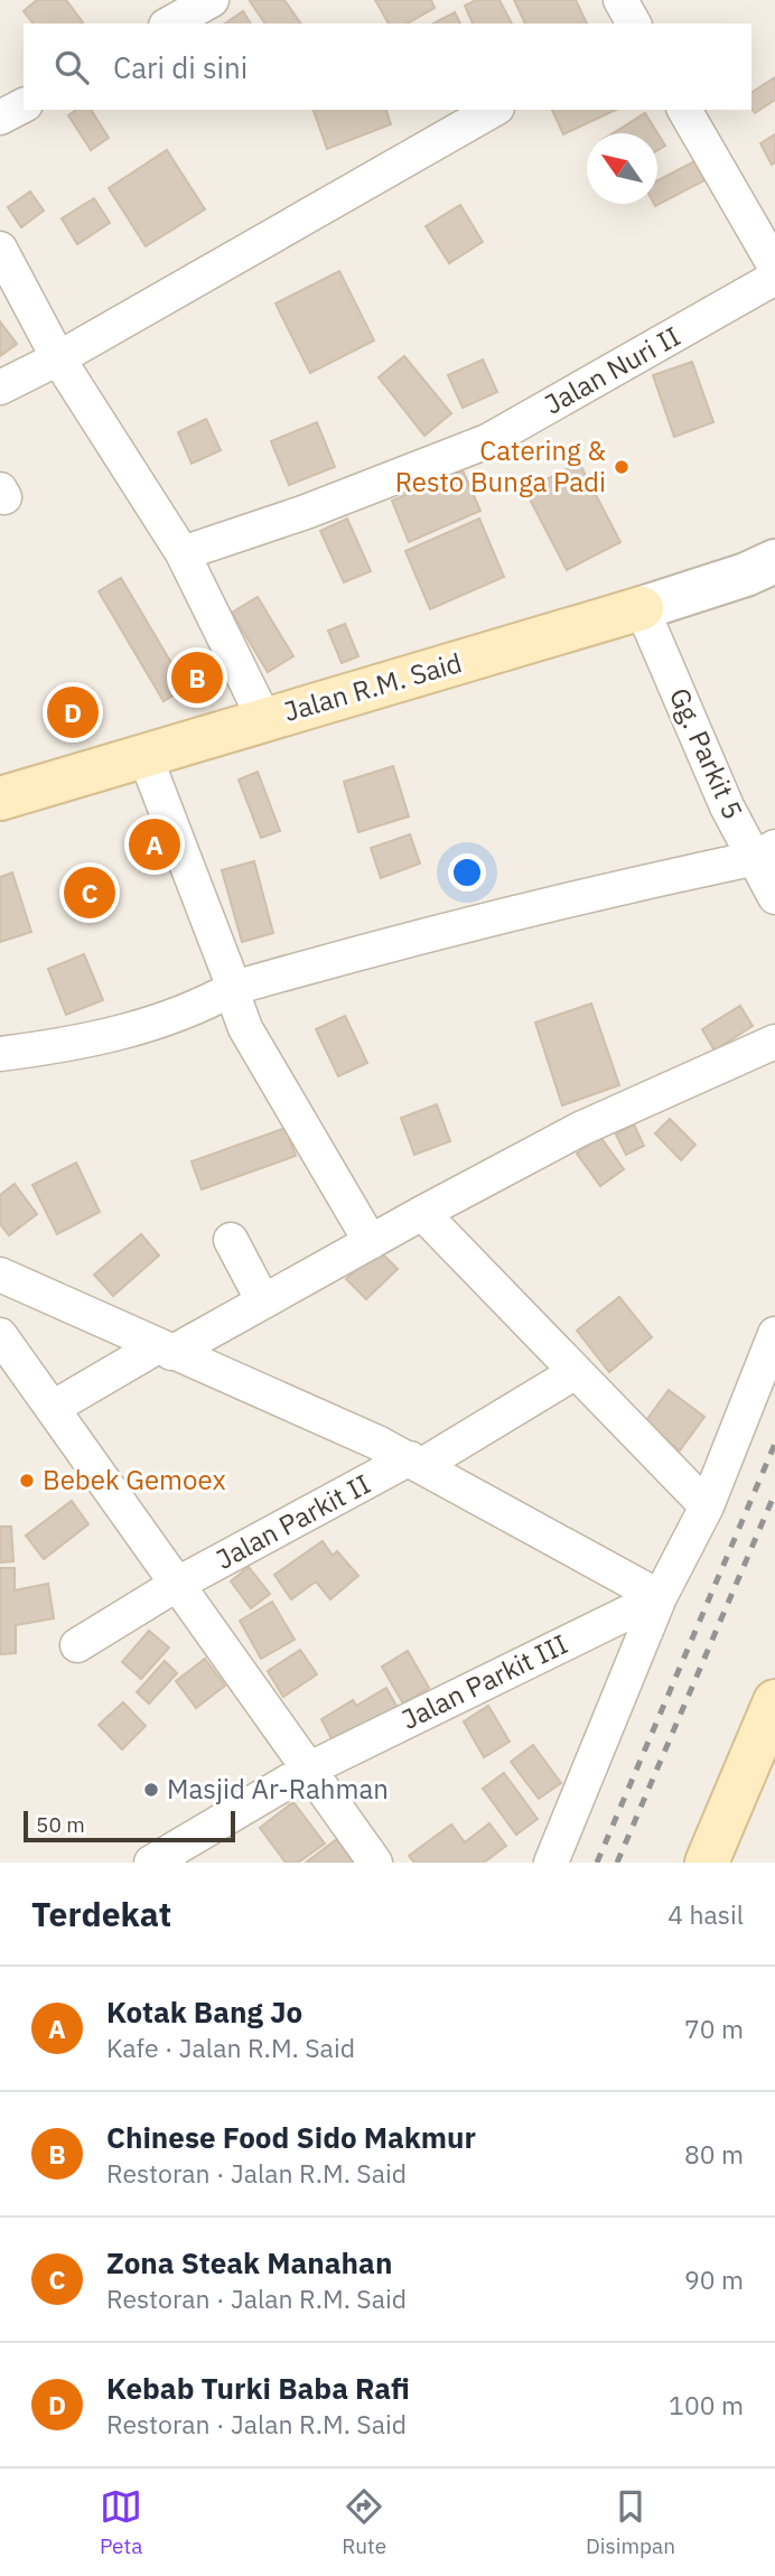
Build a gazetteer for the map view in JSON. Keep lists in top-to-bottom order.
{
  "streets": {
    "main road": ["Jalan R.M. Said"],
    "street": [
      "Jalan Nuri II",
      "Gg. Parkit 5",
      "Jalan Parkit II",
      "Jalan Parkit III"
    ]
  },
  "crossings": [
    ["Jalan R.M. Said", "Gg. Parkit 5"]
  ],
  "places": ["Catering & Resto Bunga Padi", "Bebek Gemoex", "Masjid Ar-Rahman"],
  "scale_bar": "50 m",
  "north": "top left",
  "page": {
    "search": "Cari di sini",
    "pins": [
      "B",
      "D",
      "A",
      "C"
    ],
    "scale": "50 m",
    "heading": ["Terdekat", "4 hasil"],
    "list": [
      {
        "mark": "A",
        "name": "Kotak Bang Jo",
        "note": "Kafe · Jalan R.M. Said",
        "value": "70 m"
      },
      {
        "mark": "B",
        "name": "Chinese Food Sido Makmur",
        "note": "Restoran · Jalan R.M. Said",
        "value": "80 m"
      },
      {
        "mark": "C",
        "name": "Zona Steak Manahan",
        "note": "Restoran · Jalan R.M. Said",
        "value": "90 m"
      },
      {
        "mark": "D",
        "name": "Kebab Turki Baba Rafi",
        "note": "Restoran · Jalan R.M. Said",
        "value": "100 m"
      }
    ],
    "nav": ["Peta", "Rute", "Disimpan"]
  }
}
